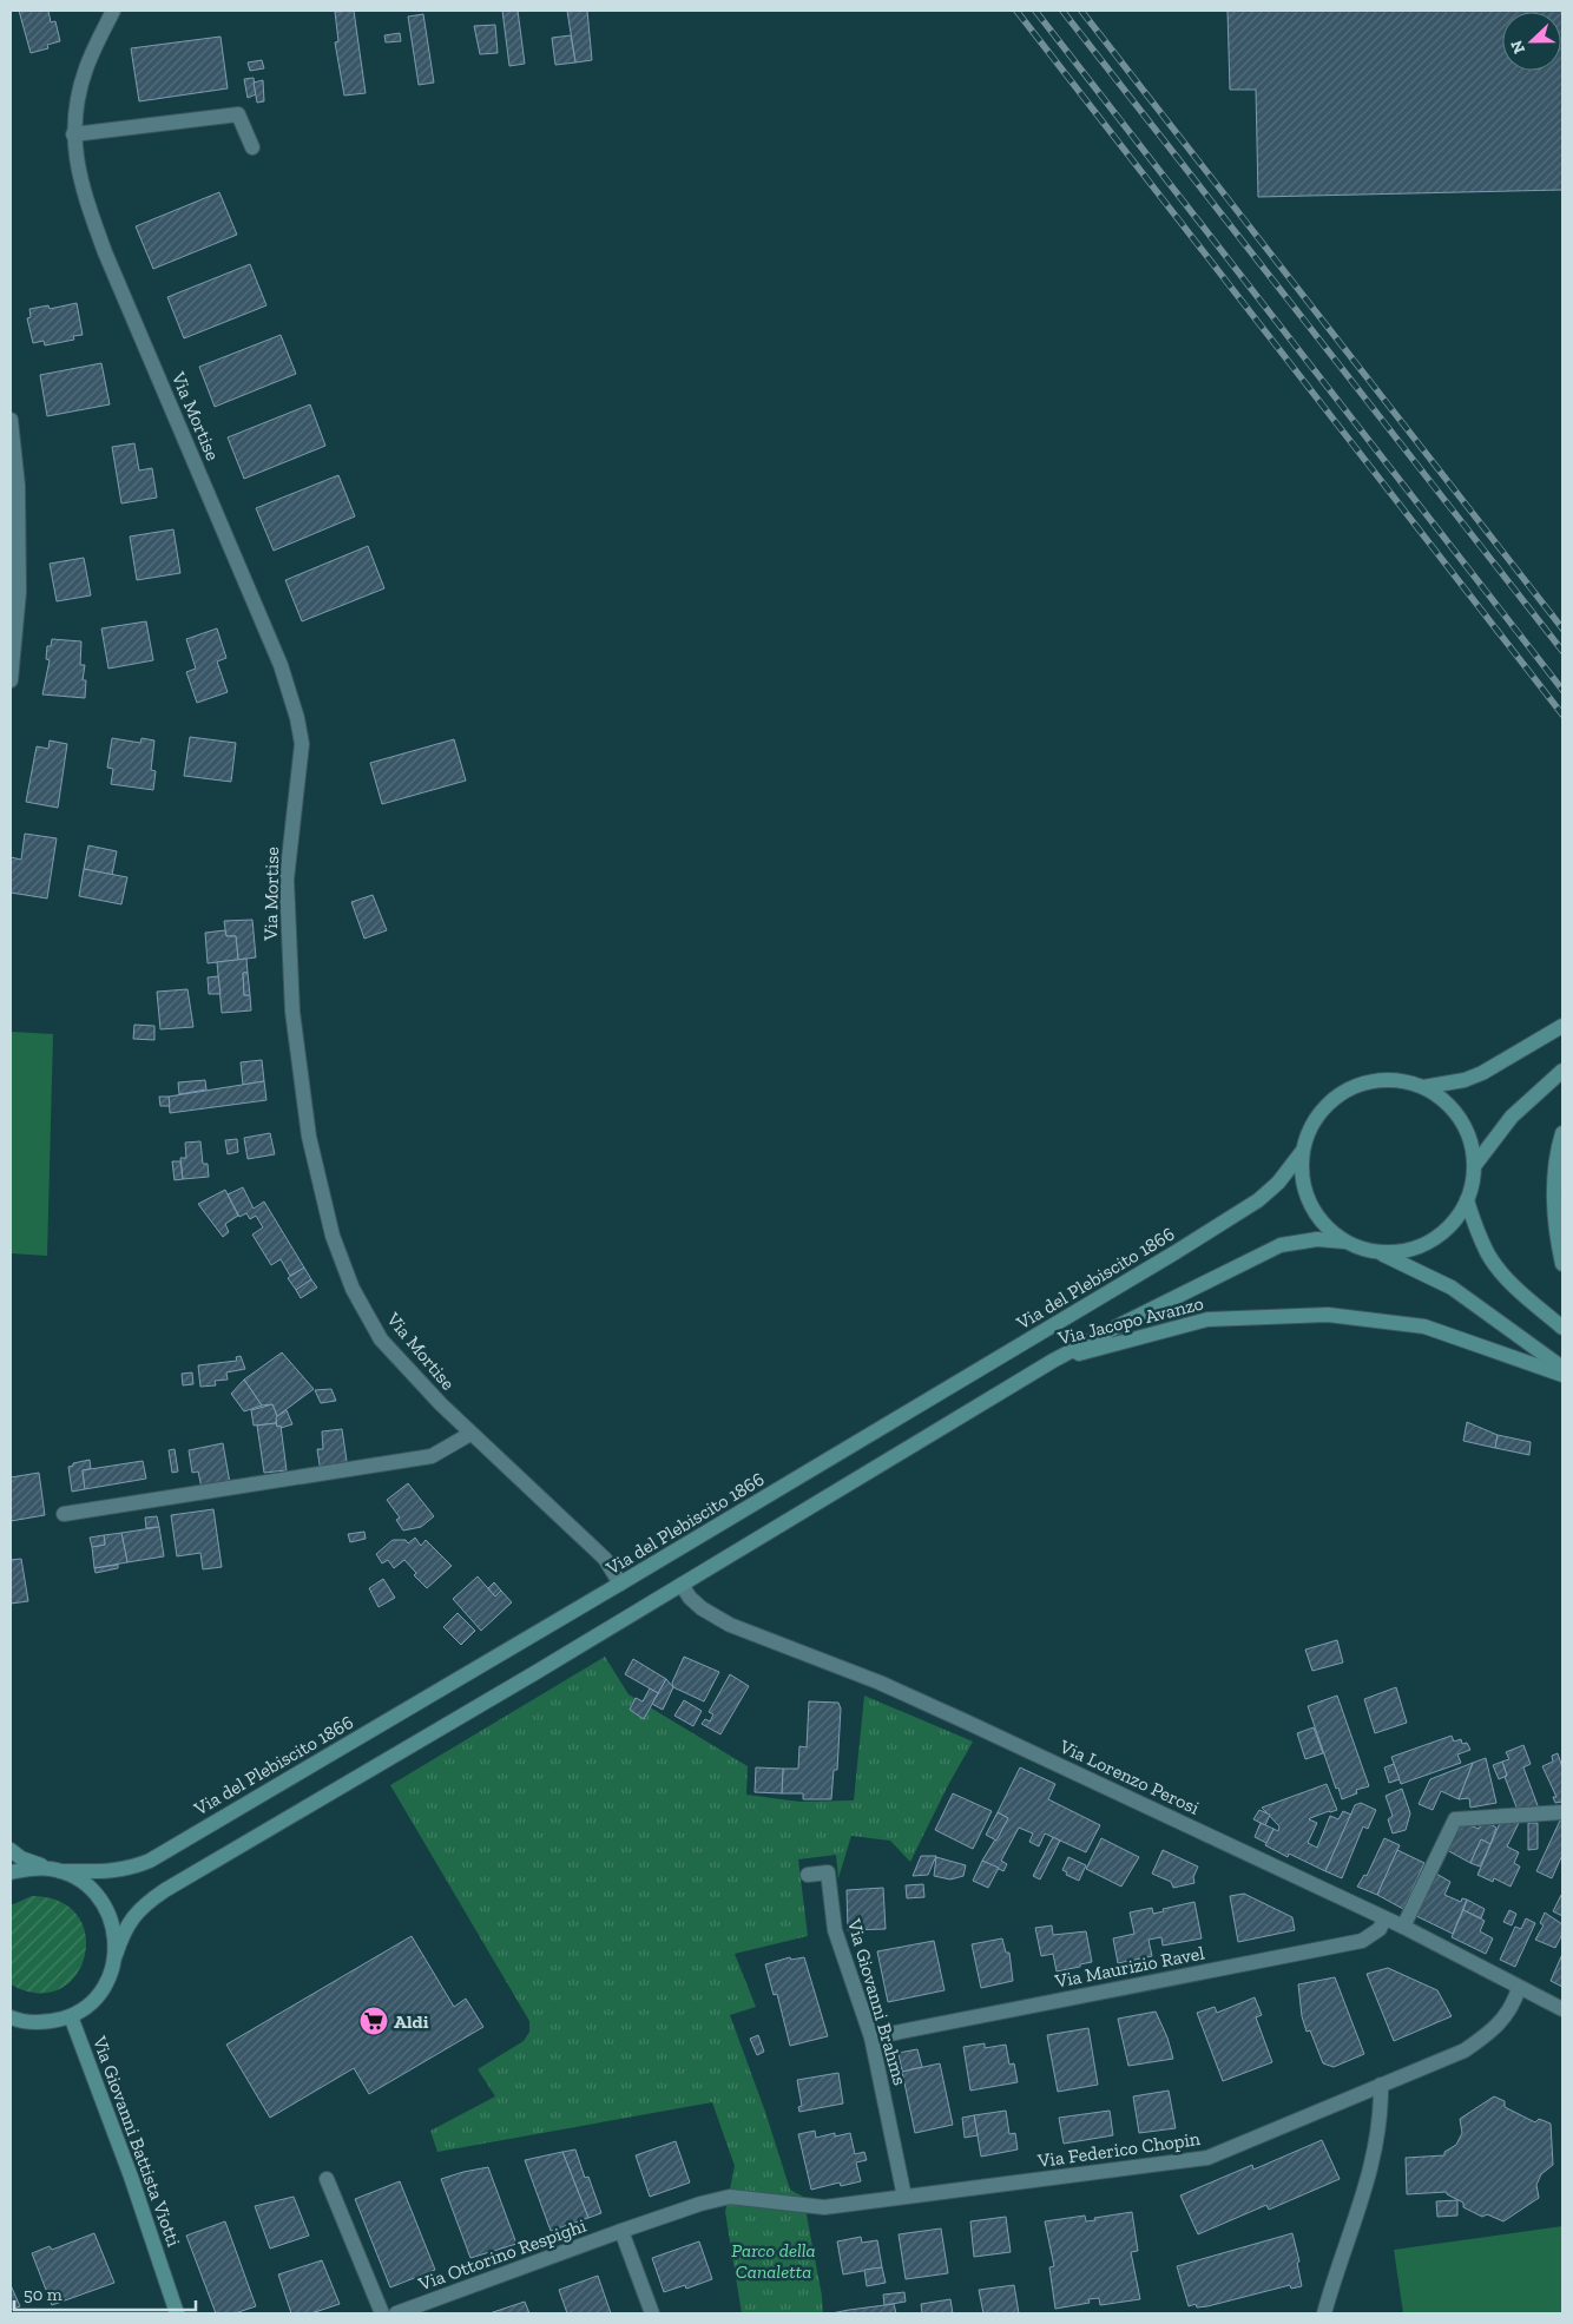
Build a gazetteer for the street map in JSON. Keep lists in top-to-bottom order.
{
  "streets": {
    "main road": ["Via del Plebiscito 1866", "Via Jacopo Avanzo", "Via Giovanni Battista Viotti"],
    "street": [
      "Via Mortise",
      "Via Lorenzo Perosi",
      "Via Maurizio Ravel",
      "Via Giovanni Brahms",
      "Via Federico Chopin",
      "Via Ottorino Respighi"
    ]
  },
  "crossings": [
    ["Via Mortise", "Via del Plebiscito 1866"],
    ["Via Lorenzo Perosi", "Via Maurizio Ravel"],
    ["Via Lorenzo Perosi", "Via Federico Chopin"],
    ["Via Maurizio Ravel", "Via Giovanni Brahms"],
    ["Via Giovanni Brahms", "Via Federico Chopin"],
    ["Via Federico Chopin", "Via Ottorino Respighi"]
  ],
  "parks": ["Parco della Canaletta"],
  "places": {
    "supermarket": ["Aldi"]
  },
  "scale_bar": "50 m",
  "north": "left"
}
